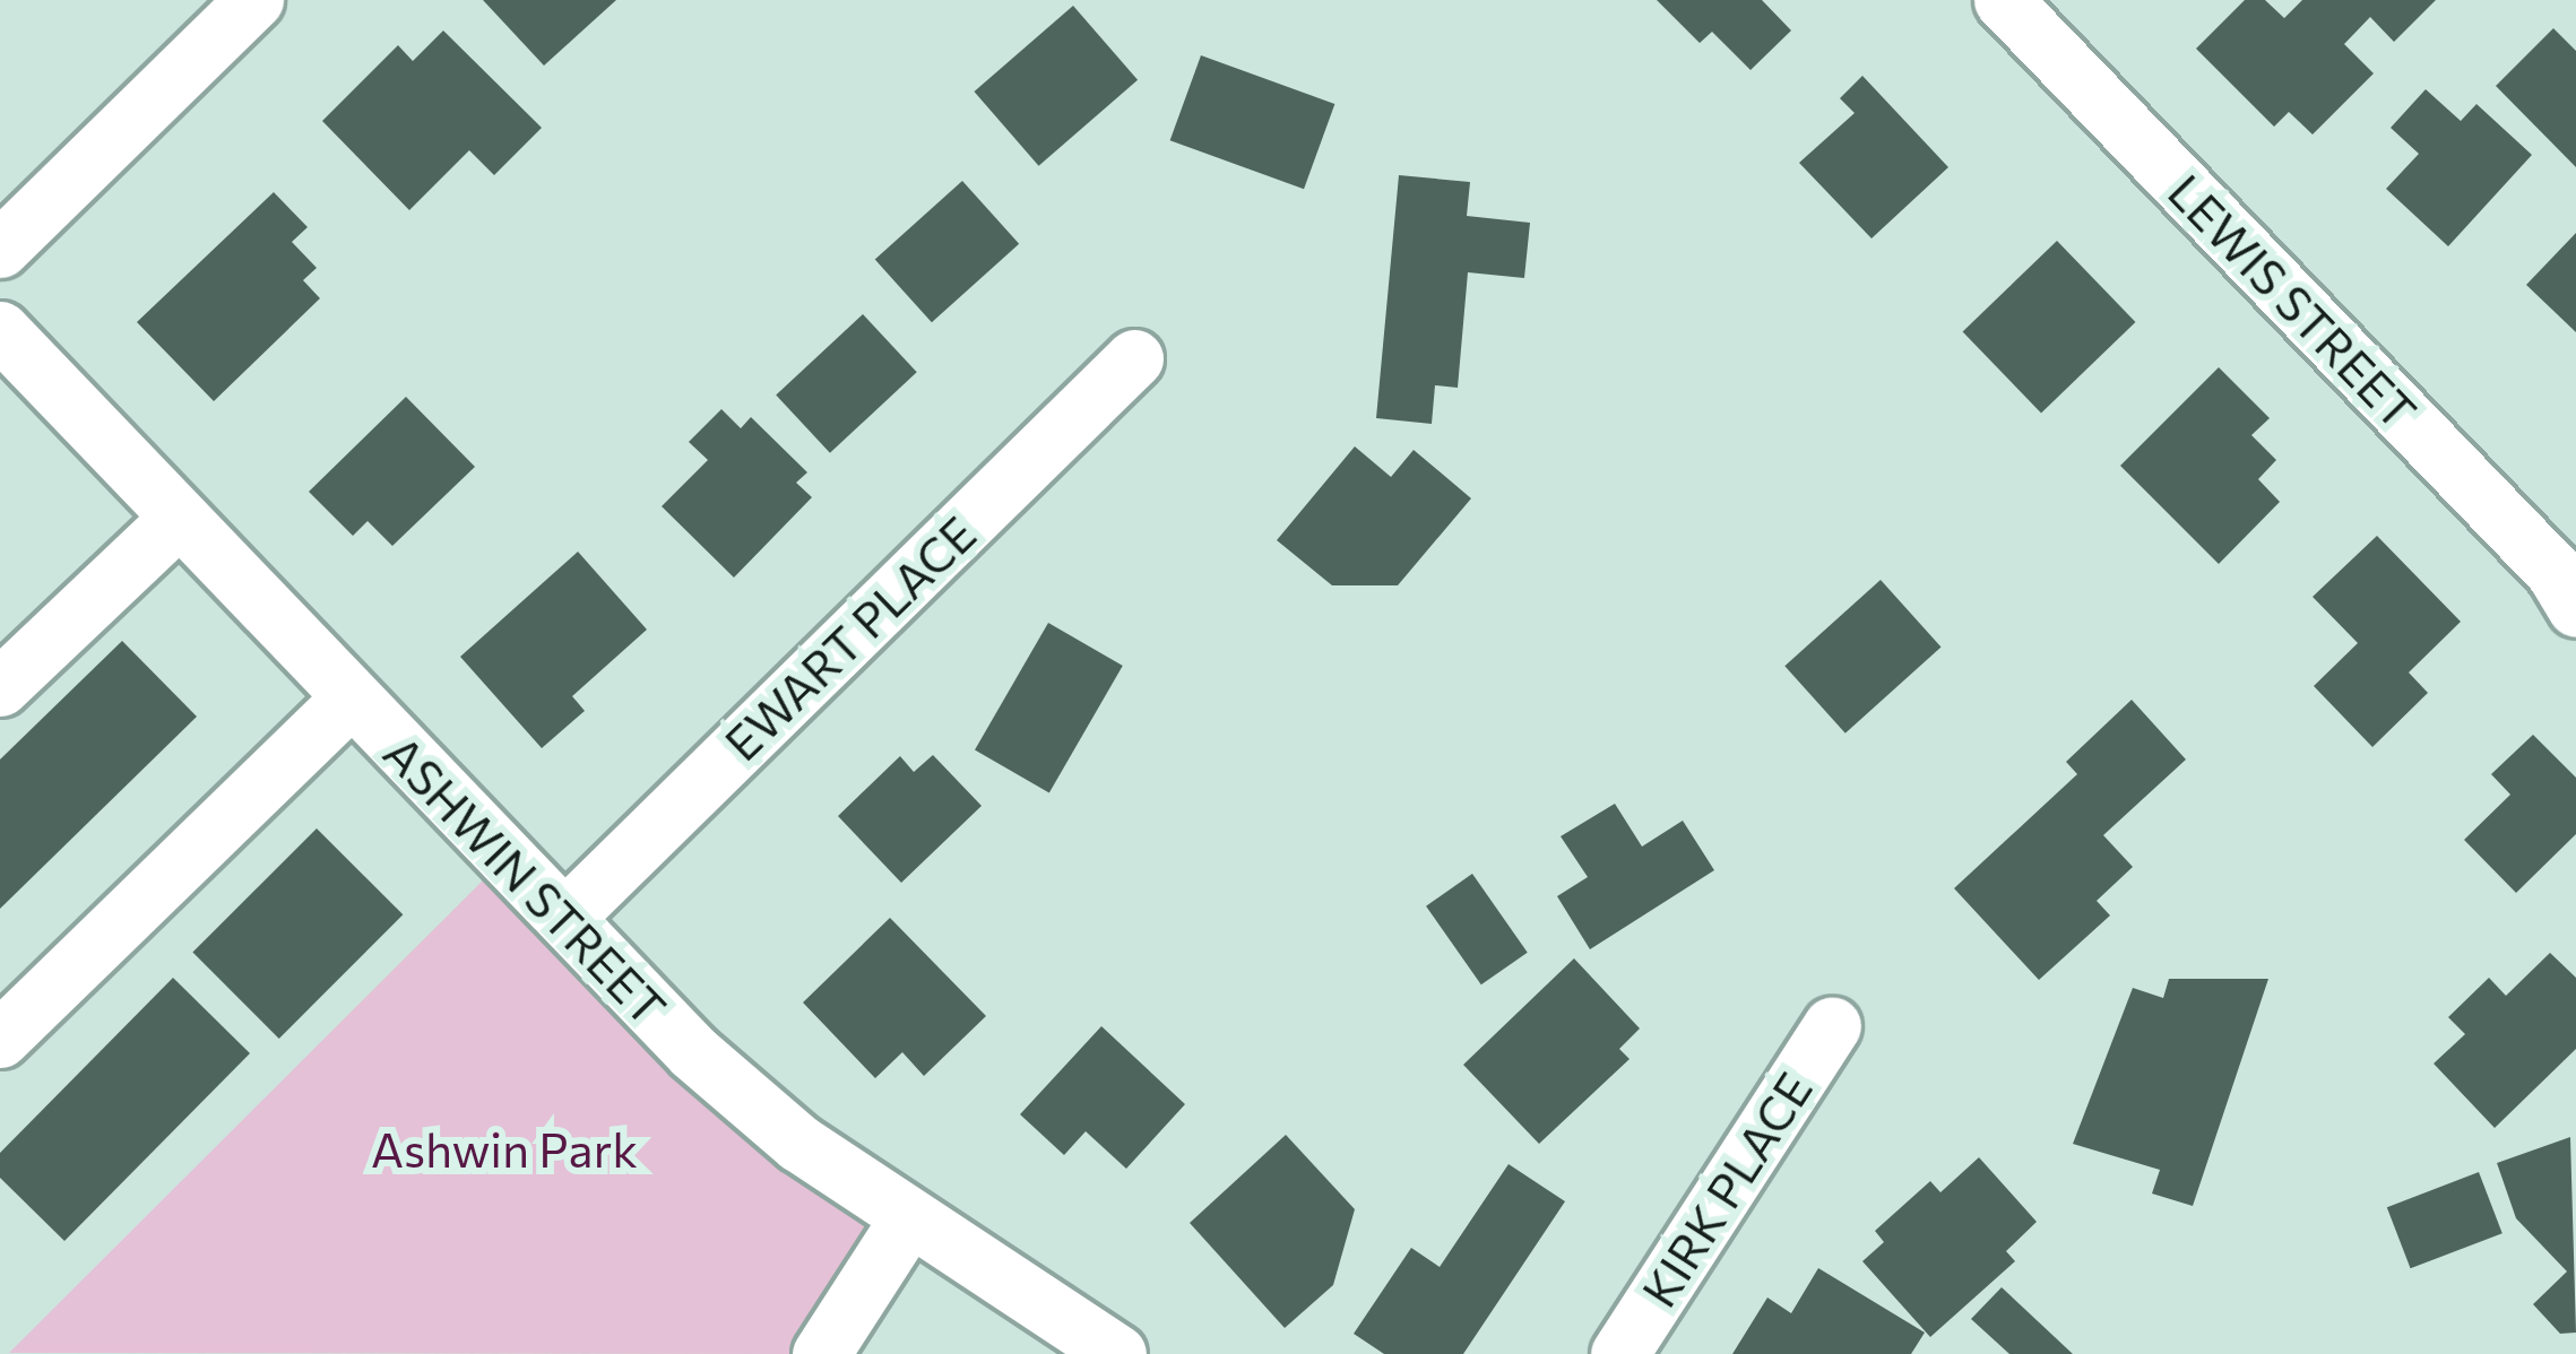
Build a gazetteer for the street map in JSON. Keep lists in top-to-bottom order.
{
  "streets": {
    "street": [
      "LEWIS STREET",
      "EWART PLACE",
      "ASHWIN STREET",
      "KIRK PLACE"
    ]
  },
  "crossings": [
    ["EWART PLACE", "ASHWIN STREET"]
  ],
  "parks": ["Ashwin Park"]
}
